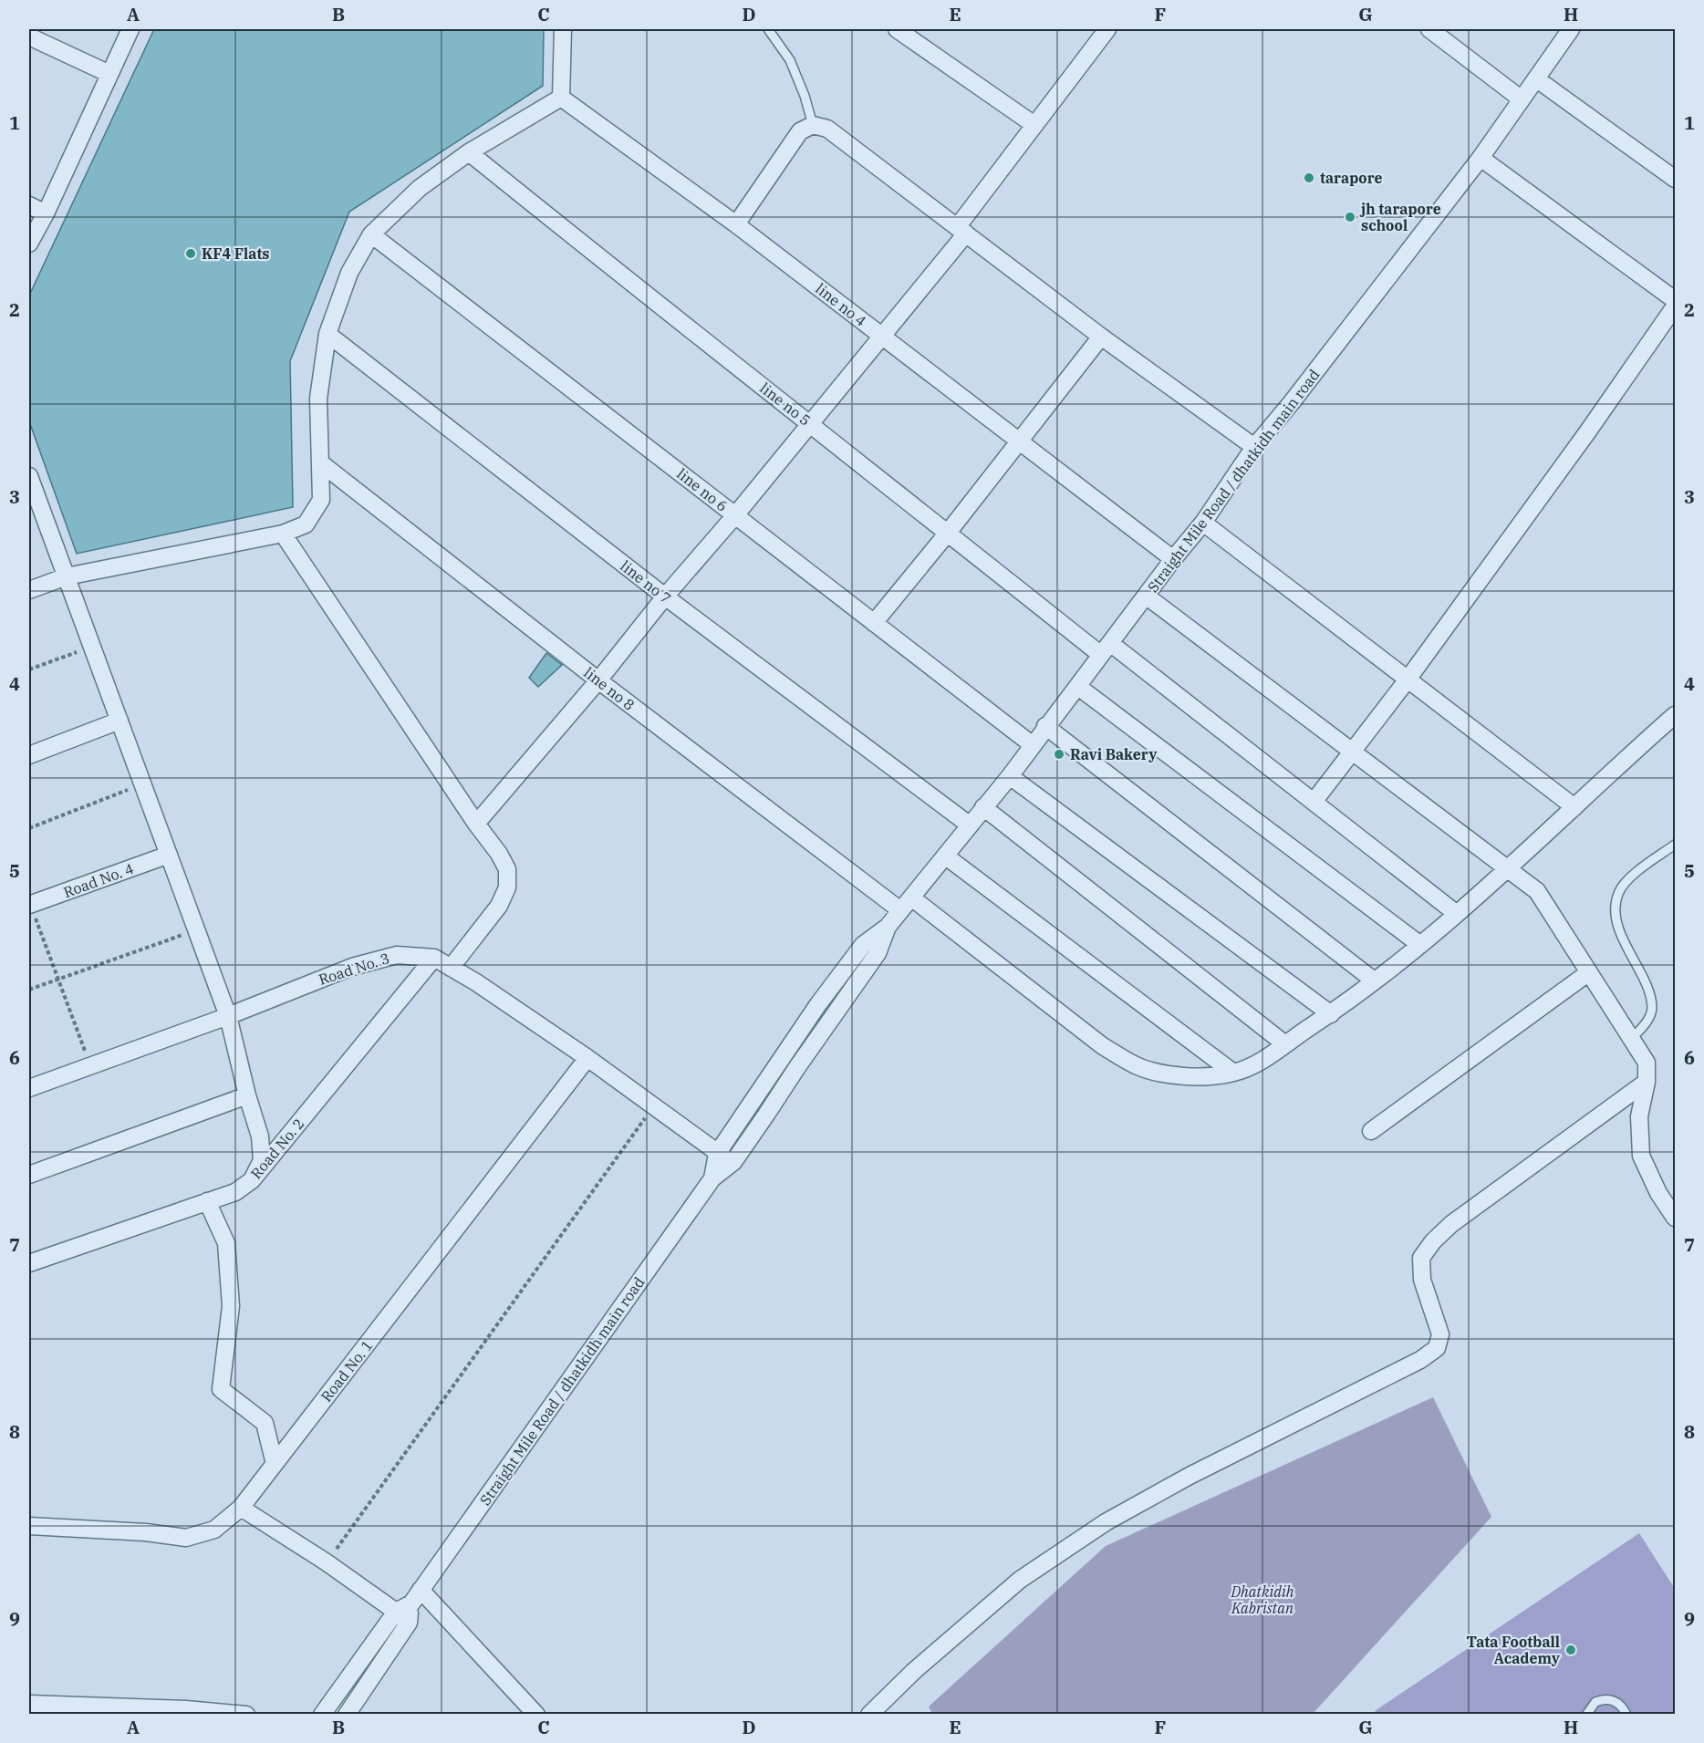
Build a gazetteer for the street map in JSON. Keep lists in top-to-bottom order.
{
  "streets": {
    "street": [
      "line no 4",
      "line no 5",
      "Straight Mile Road / dhatkidh main road",
      "line no 6",
      "line no 7",
      "line no 8",
      "Road No. 4",
      "Road No. 3",
      "Road No. 2",
      "Road No. 1"
    ]
  },
  "crossings": [
    ["line no 4", "Straight Mile Road / dhatkidh main road"],
    ["line no 5", "Straight Mile Road / dhatkidh main road"],
    ["Straight Mile Road / dhatkidh main road", "line no 6"],
    ["Straight Mile Road / dhatkidh main road", "line no 7"],
    ["Straight Mile Road / dhatkidh main road", "line no 8"],
    ["Straight Mile Road / dhatkidh main road", "Road No. 3"],
    ["Road No. 3", "Road No. 2"],
    ["Road No. 3", "Road No. 1"]
  ],
  "parks": ["Dhatkidih Kabristan"],
  "places": [
    "tarapore",
    "jh tarapore school",
    "KF4 Flats",
    "Ravi Bakery",
    "Tata Football Academy"
  ],
  "grid": {
    "columns": [
      "A",
      "B",
      "C",
      "D",
      "E",
      "F",
      "G",
      "H"
    ],
    "rows": [
      "1",
      "2",
      "3",
      "4",
      "5",
      "6",
      "7",
      "8",
      "9"
    ]
  }
}
